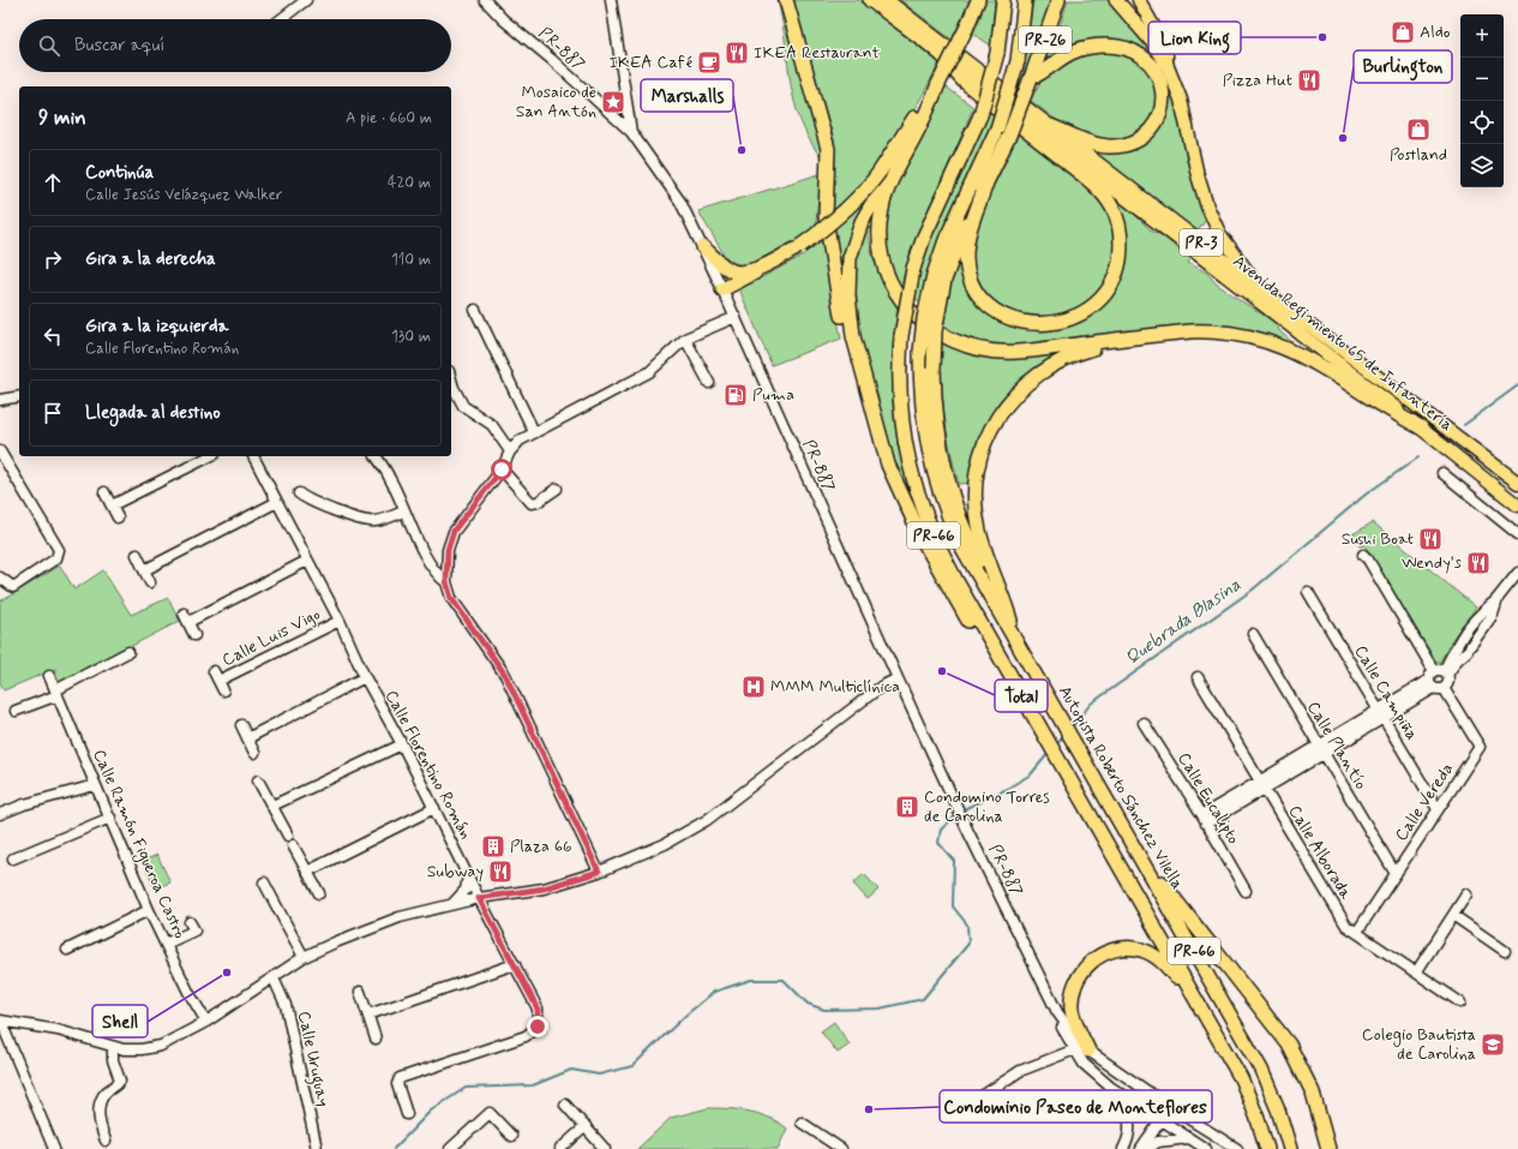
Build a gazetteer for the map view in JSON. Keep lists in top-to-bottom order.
{
  "streets": {
    "highway": [
      "PR-26",
      "PR-3",
      "Avenida Regimiento 65 de Infantería",
      "PR-66",
      "Autopista Roberto Sánchez Vilella"
    ],
    "street": [
      "PR-887",
      "Calle Luis Vigo",
      "Calle Campiña",
      "Calle Plantío",
      "Calle Florentino Román",
      "Calle Eucalipto",
      "Calle Vereda",
      "Calle Ramón Figueroa Castro",
      "Calle Alborada",
      "Calle Uruguay"
    ]
  },
  "crossings": [
    ["Calle Luis Vigo", "Calle Florentino Román"],
    ["Calle Campiña", "Calle Vereda"],
    ["Calle Plantío", "Calle Vereda"],
    ["Calle Vereda", "Calle Alborada"]
  ],
  "water": ["Quebrada Blasina"],
  "places": {
    "shop": ["Aldo", "Postland"],
    "other": [
      "Lion King",
      "Burlington",
      "Marshalls",
      "Total",
      "Shell",
      "Condominio Paseo de Monteflores"
    ],
    "restaurant": [
      "IKEA Restaurant",
      "Pizza Hut",
      "Sushi Boat",
      "Wendy's",
      "Subway"
    ],
    "cafe": ["IKEA Café"],
    "place": ["Mosaico de San Antón"],
    "fuel station": ["Puma"],
    "hospital": ["MMM Multiclínica"],
    "building": ["Condomino Torres de Carolina", "Plaza 66"],
    "school or university": ["Colegio Bautista de Carolina"]
  },
  "page": {
    "map_buttons": ["+", "−"],
    "search": "Buscar aquí",
    "heading": ["9 min", "A pie · 660 m"],
    "list": [
      ["Continúa", "Calle Jesús Velázquez Walker", "420 m"],
      ["Gira a la derecha", "110 m"],
      ["Gira a la izquierda", "Calle Florentino Román", "130 m"],
      "Llegada al destino"
    ]
  }
}
